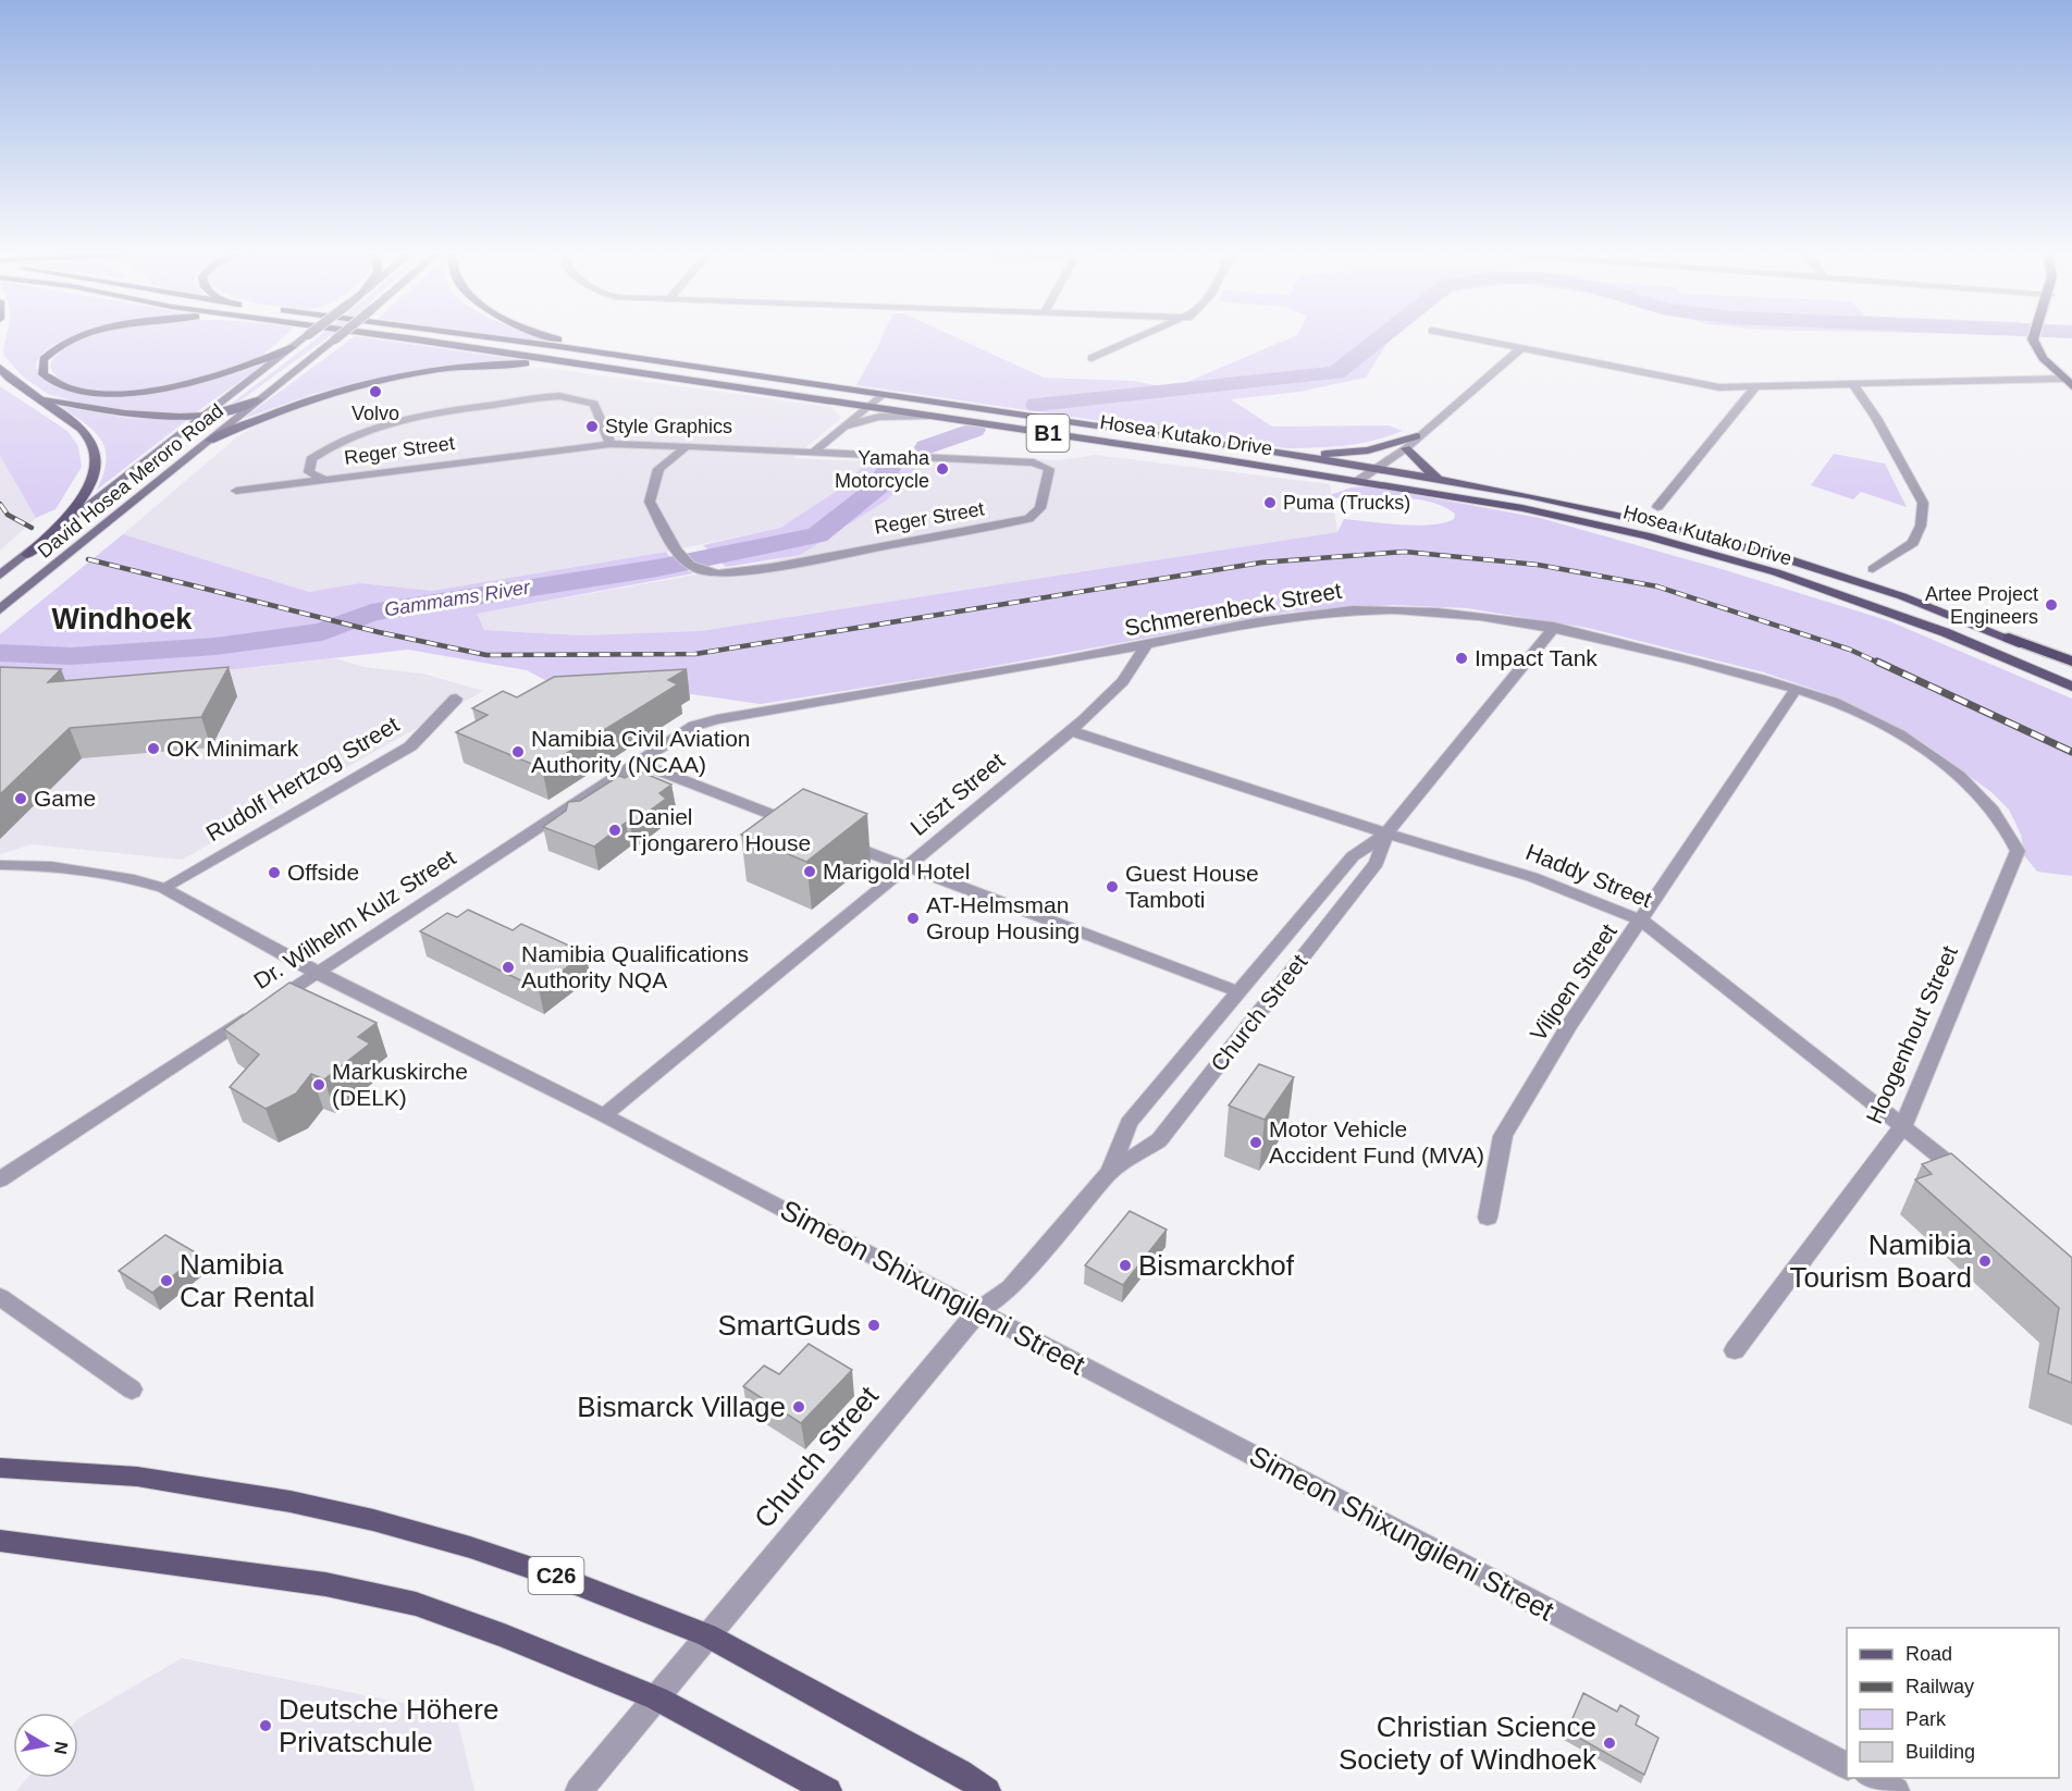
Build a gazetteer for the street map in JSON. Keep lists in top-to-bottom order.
{
  "streets": {
    "main road": [
      "B1",
      "Hosea Kutako Drive",
      "David Hosea Meroro Road",
      "C26"
    ],
    "street": [
      "Reger Street",
      "Schmerenbeck Street",
      "Rudolf Hertzog Street",
      "Liszt Street",
      "Haddy Street",
      "Dr. Wilhelm Kulz Street",
      "Viljoen Street",
      "Church Street",
      "Hoogenhout Street",
      "Simeon Shixungileni Street"
    ]
  },
  "crossings": [
    ["Schmerenbeck Street", "Liszt Street"],
    ["Schmerenbeck Street", "Dr. Wilhelm Kulz Street"],
    ["Schmerenbeck Street", "Viljoen Street"],
    ["Schmerenbeck Street", "Church Street"],
    ["Schmerenbeck Street", "Hoogenhout Street"],
    ["Rudolf Hertzog Street", "Simeon Shixungileni Street"],
    ["Liszt Street", "Haddy Street"],
    ["Liszt Street", "Simeon Shixungileni Street"],
    ["Haddy Street", "Viljoen Street"],
    ["Haddy Street", "Church Street"],
    ["Haddy Street", "Hoogenhout Street"],
    ["Dr. Wilhelm Kulz Street", "Simeon Shixungileni Street"],
    ["Church Street", "Simeon Shixungileni Street"],
    ["Church Street", "C26"]
  ],
  "districts": ["Windhoek"],
  "water": ["Gammams River"],
  "places": [
    "Volvo",
    "Style Graphics",
    "Yamaha Motorcycle",
    "Puma (Trucks)",
    "Artee Project Engineers",
    "Impact Tank",
    "OK Minimark",
    "Namibia Civil Aviation Authority (NCAA)",
    "Game",
    "Daniel Tjongarero House",
    "Marigold Hotel",
    "Offside",
    "Guest House Tamboti",
    "AT-Helmsman Group Housing",
    "Namibia Qualifications Authority NQA",
    "Markuskirche (DELK)",
    "Motor Vehicle Accident Fund (MVA)",
    "Namibia Tourism Board",
    "Bismarckhof",
    "Namibia Car Rental",
    "SmartGuds",
    "Bismarck Village",
    "Deutsche Höhere Privatschule",
    "Christian Science Society of Windhoek"
  ],
  "legend": [
    "Road",
    "Railway",
    "Park",
    "Building"
  ],
  "north": "right"
}
